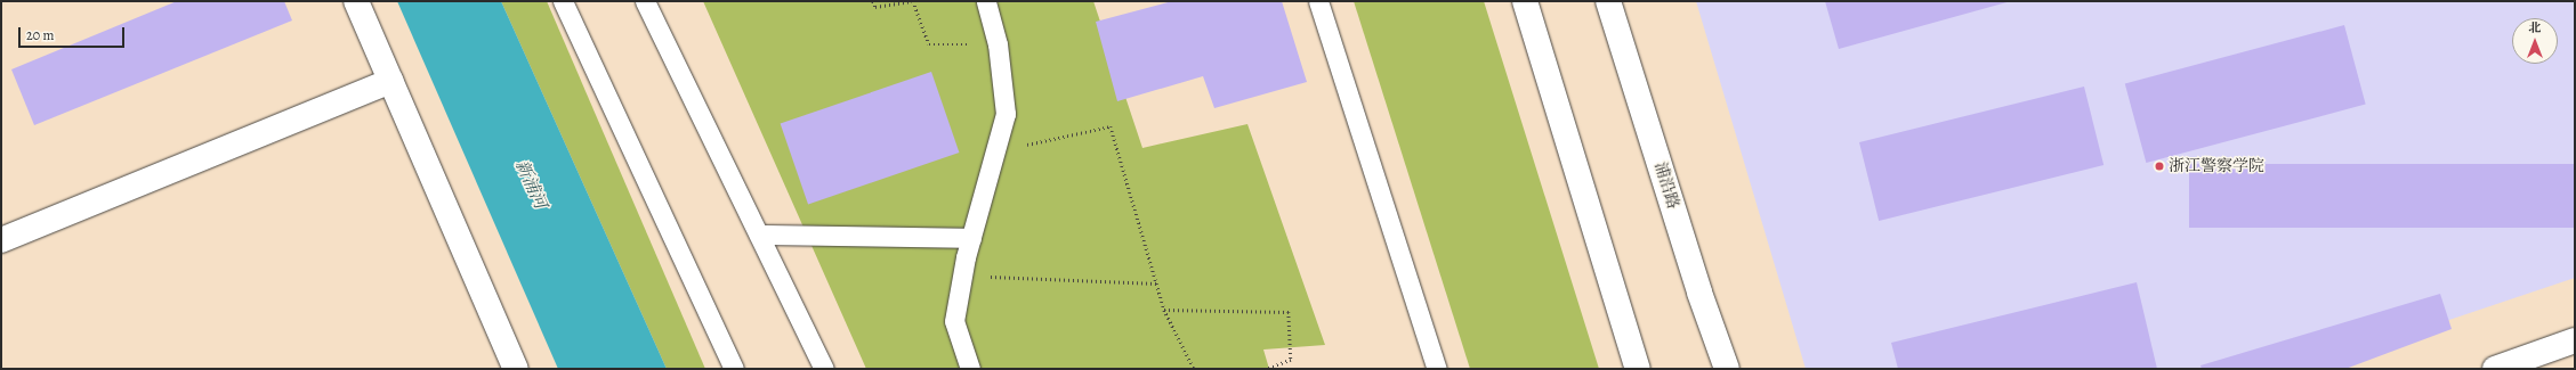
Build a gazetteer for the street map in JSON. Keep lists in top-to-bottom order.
{
  "streets": {
    "street": ["浦沿路"]
  },
  "water": ["新浦河"],
  "places": ["浙江警察学院"],
  "scale_bar": "20 m",
  "north": "top"
}
